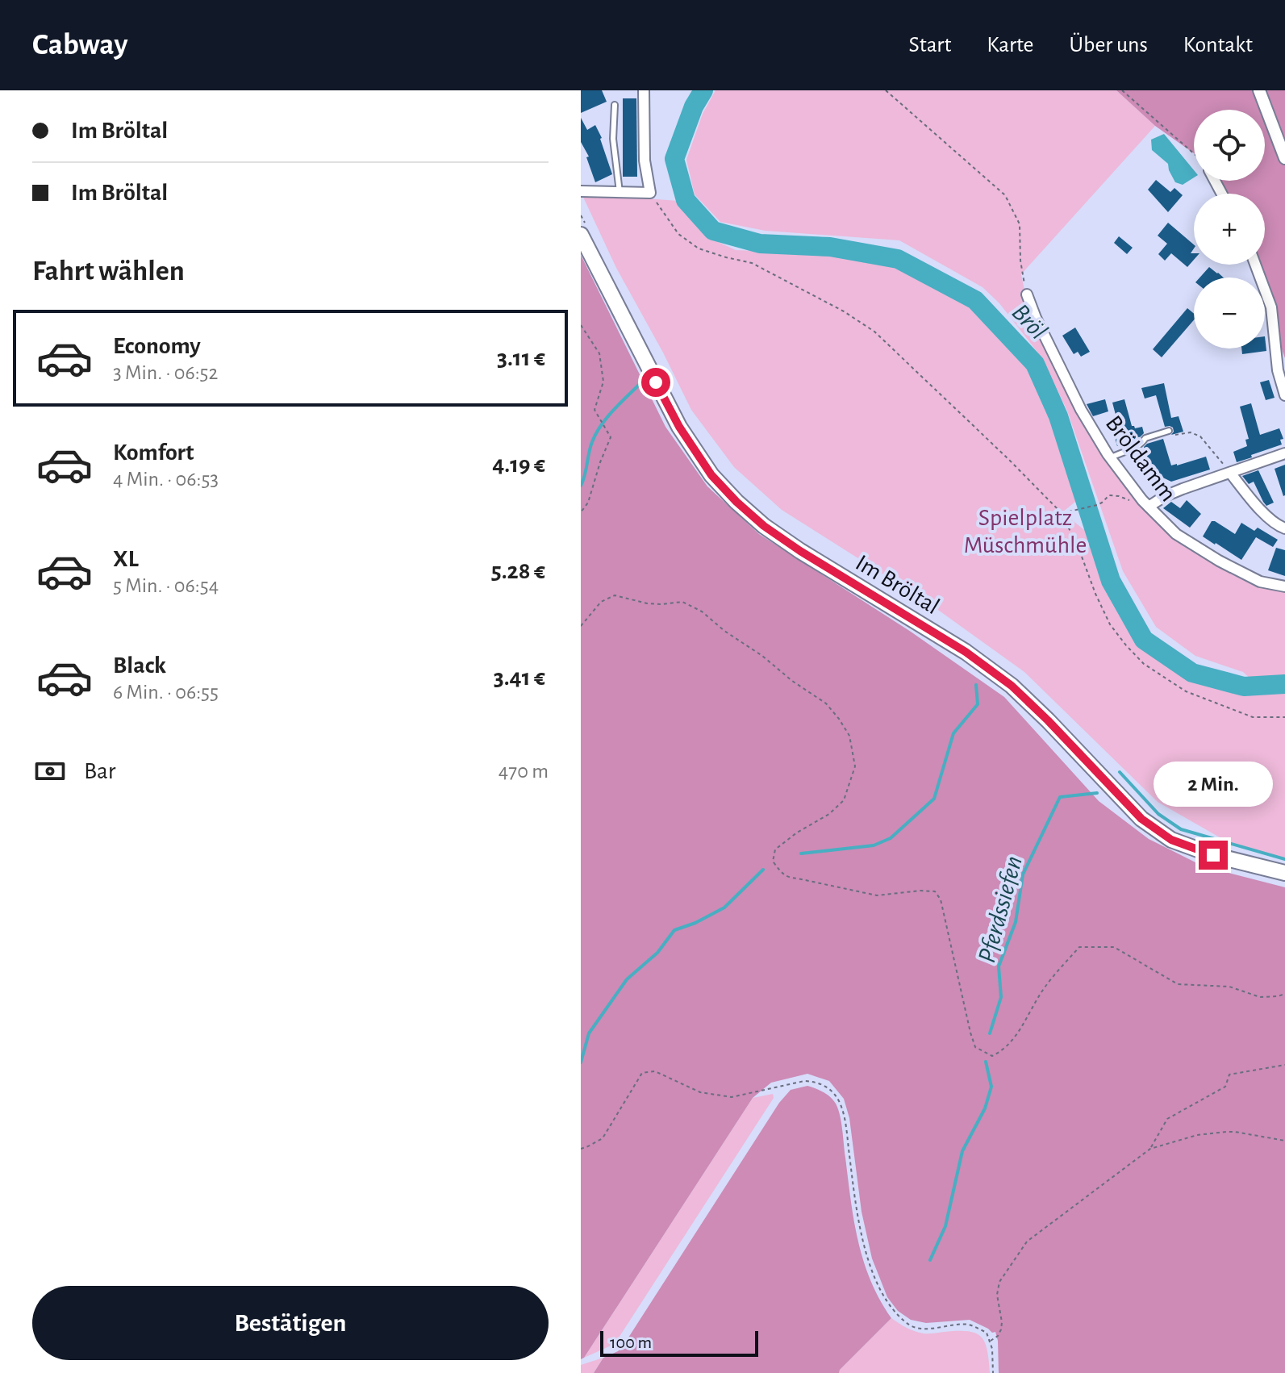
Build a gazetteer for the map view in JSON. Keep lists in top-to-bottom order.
{
  "streets": {
    "main road": ["Im Bröltal"],
    "street": ["Bröldamm"]
  },
  "water": ["Bröl", "Pferdssiefen"],
  "parks": ["Spielplatz Müschmühle"],
  "scale_bar": "100 m",
  "page": {
    "header": "Cabway",
    "nav": [
      "Start",
      "Karte",
      "Über uns",
      "Kontakt"
    ],
    "banner": ["Im Bröltal", "Im Bröltal"],
    "map_buttons": ["+", "−"],
    "heading": "Fahrt wählen",
    "list": [
      {
        "name": "Economy",
        "note": "3 Min. · 06:52",
        "value": "3.11 €"
      },
      {
        "name": "Komfort",
        "note": "4 Min. · 06:53",
        "value": "4.19 €"
      },
      {
        "name": "XL",
        "note": "5 Min. · 06:54",
        "value": "5.28 €"
      },
      {
        "name": "Black",
        "note": "6 Min. · 06:55",
        "value": "3.41 €"
      }
    ],
    "pay": ["Bar", "470 m"],
    "bubble": "2 Min.",
    "buttons": "Bestätigen",
    "scale": "100 m"
  }
}
